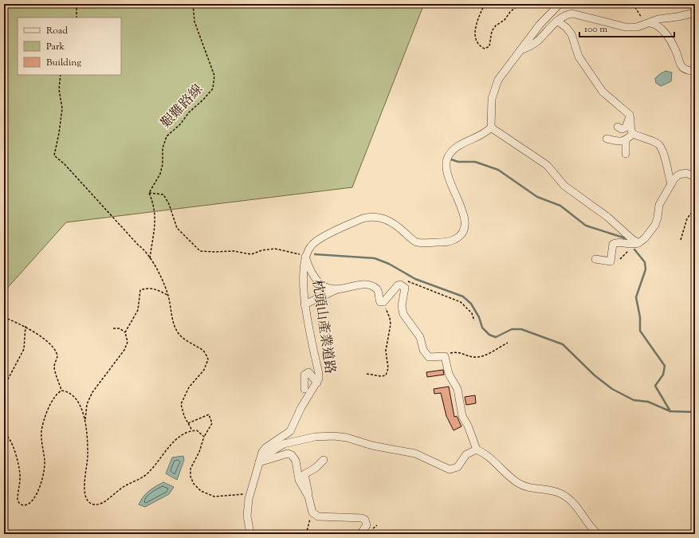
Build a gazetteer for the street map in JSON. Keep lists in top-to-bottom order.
{
  "streets": {
    "street": ["枕頭山產業道路"],
    "path": ["艱難路線"]
  },
  "legend": ["Road", "Park", "Building"],
  "scale_bar": "100 m"
}
